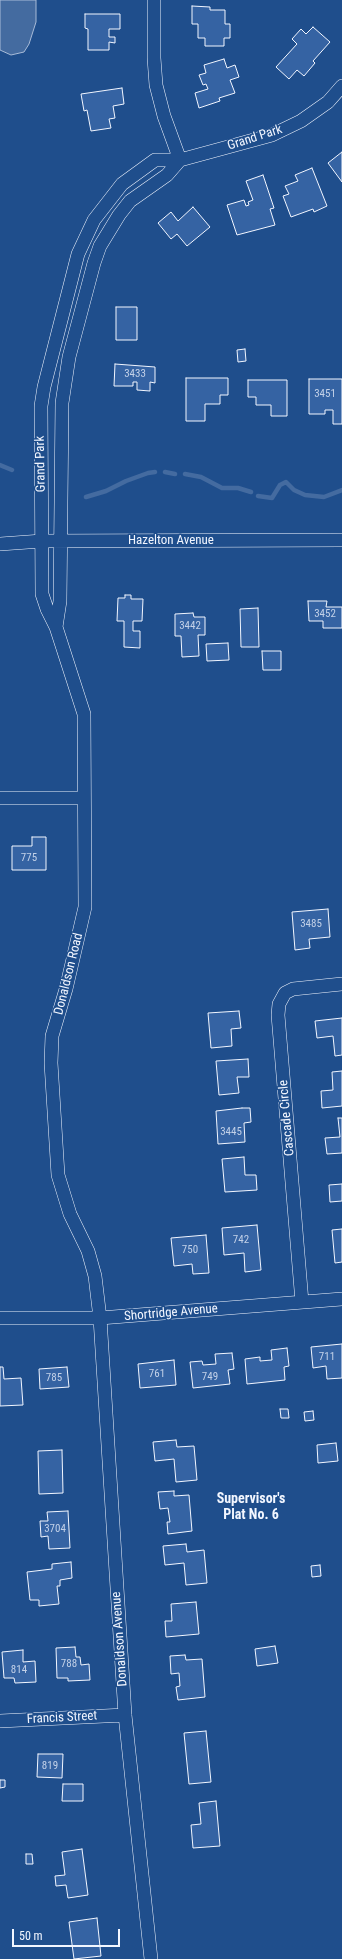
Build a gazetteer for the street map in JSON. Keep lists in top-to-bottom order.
{
  "streets": {
    "street": [
      "Grand Park",
      "Hazelton Avenue",
      "Donaldson Road",
      "Cascade Circle",
      "Shortridge Avenue",
      "Donaldson Avenue",
      "Francis Street"
    ]
  },
  "crossings": [
    ["Grand Park", "Hazelton Avenue"],
    ["Grand Park", "Donaldson Road"],
    ["Hazelton Avenue", "Donaldson Road"],
    ["Donaldson Road", "Shortridge Avenue"],
    ["Donaldson Road", "Donaldson Avenue"],
    ["Cascade Circle", "Shortridge Avenue"],
    ["Shortridge Avenue", "Donaldson Avenue"],
    ["Donaldson Avenue", "Francis Street"]
  ],
  "districts": ["Supervisor's Plat No. 6"],
  "house_numbers": [
    "3433",
    "3451",
    "3452",
    "3442",
    "775",
    "3485",
    "3445",
    "742",
    "750",
    "711",
    "761",
    "749",
    "785",
    "3704",
    "788",
    "814",
    "819"
  ],
  "scale_bar": "50 m"
}
